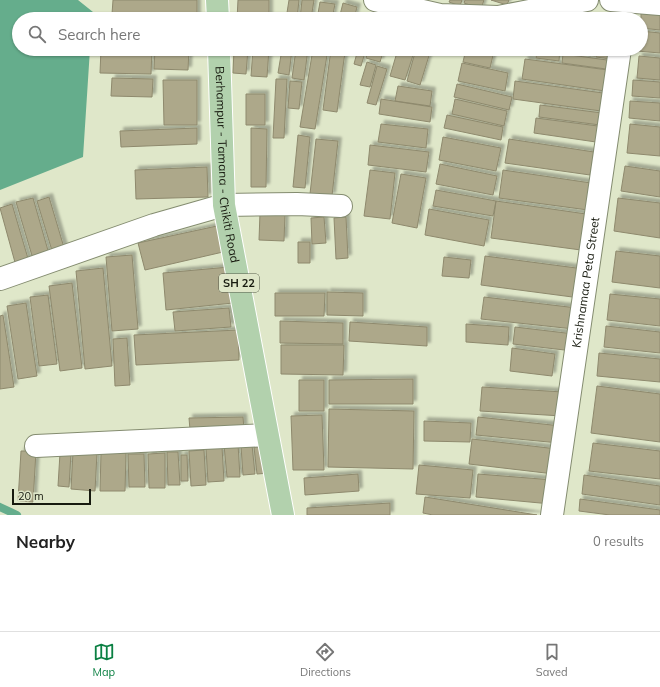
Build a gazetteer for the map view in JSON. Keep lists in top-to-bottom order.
{
  "streets": {
    "main road": ["Berhampur - Tamana - Chikiti Road", "SH 22"],
    "street": ["Krishnamaa Peta Street"]
  },
  "scale_bar": "20 m",
  "page": {
    "search": "Search here",
    "scale": "20 m",
    "heading": ["Nearby", "0 results"],
    "nav": ["Map", "Directions", "Saved"]
  }
}
